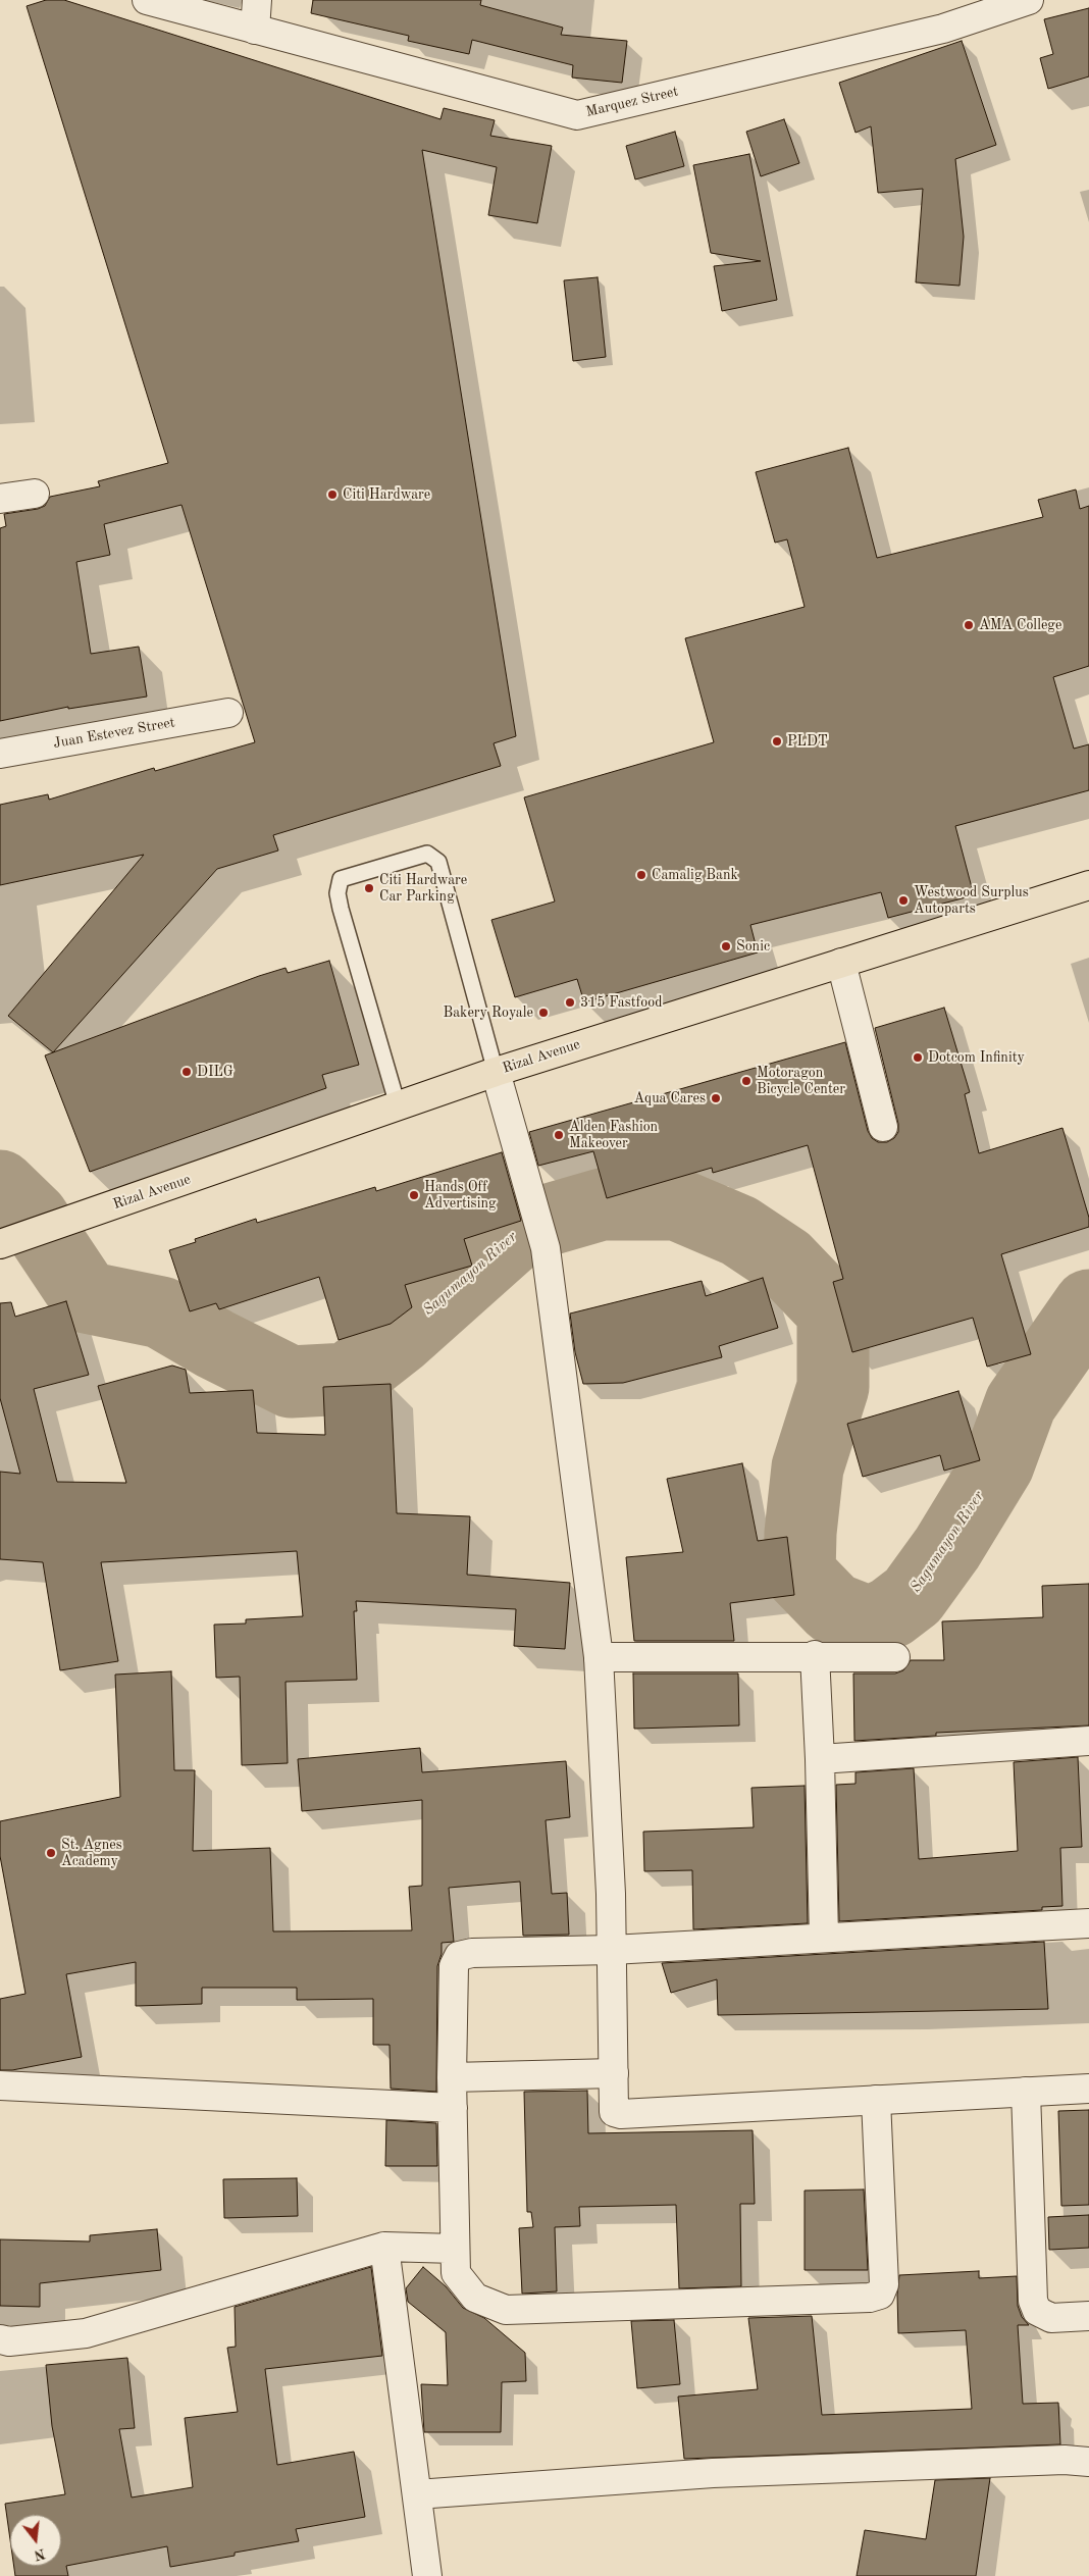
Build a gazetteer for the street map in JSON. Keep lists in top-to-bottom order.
{
  "streets": {
    "main road": ["Rizal Avenue"],
    "street": ["Marquez Street", "Juan Estevez Street"]
  },
  "water": ["Sagumayon River"],
  "places": [
    "Citi Hardware",
    "AMA College",
    "PLDT",
    "Camalig Bank",
    "Citi Hardware Car Parking",
    "Westwood Surplus Autoparts",
    "Sonic",
    "315 Fastfood",
    "Bakery Royale",
    "Dotcom Infinity",
    "DILG",
    "Motoragon Bicycle Center",
    "Aqua Cares",
    "Alden Fashion Makeover",
    "Hands Off Advertising",
    "St. Agnes Academy"
  ],
  "north": "bottom"
}
